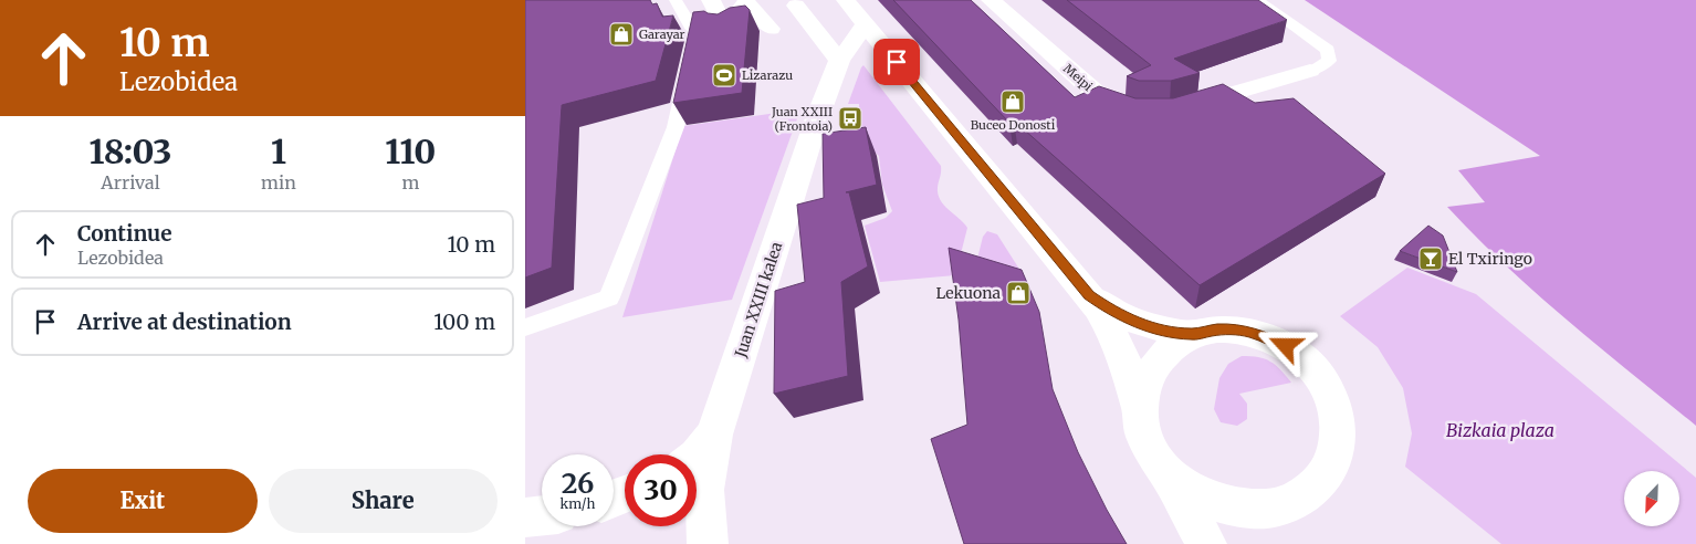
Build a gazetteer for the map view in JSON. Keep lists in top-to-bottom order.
{
  "streets": {
    "street": ["Meipi", "Juan XXIII kalea"]
  },
  "parks": ["Bizkaia plaza"],
  "places": {
    "shop": ["Garayar", "Buceo Donosti", "Lekuona"],
    "sports": ["Lizarazu"],
    "bus stop": ["Juan XXIII (Frontoia)"],
    "bar": ["El Txiringo"]
  },
  "north": "bottom left",
  "page": {
    "turn": ["10 m", "Lezobidea"],
    "eta": [
      "18:03",
      "Arrival",
      "1",
      "min",
      "110",
      "m"
    ],
    "list": [
      {
        "name": "Continue",
        "note": "Lezobidea",
        "value": "10 m"
      },
      {
        "name": "Arrive at destination",
        "value": "100 m"
      }
    ],
    "speed": "26 km/h",
    "limit": "30",
    "buttons": ["Exit", "Share"]
  }
}
